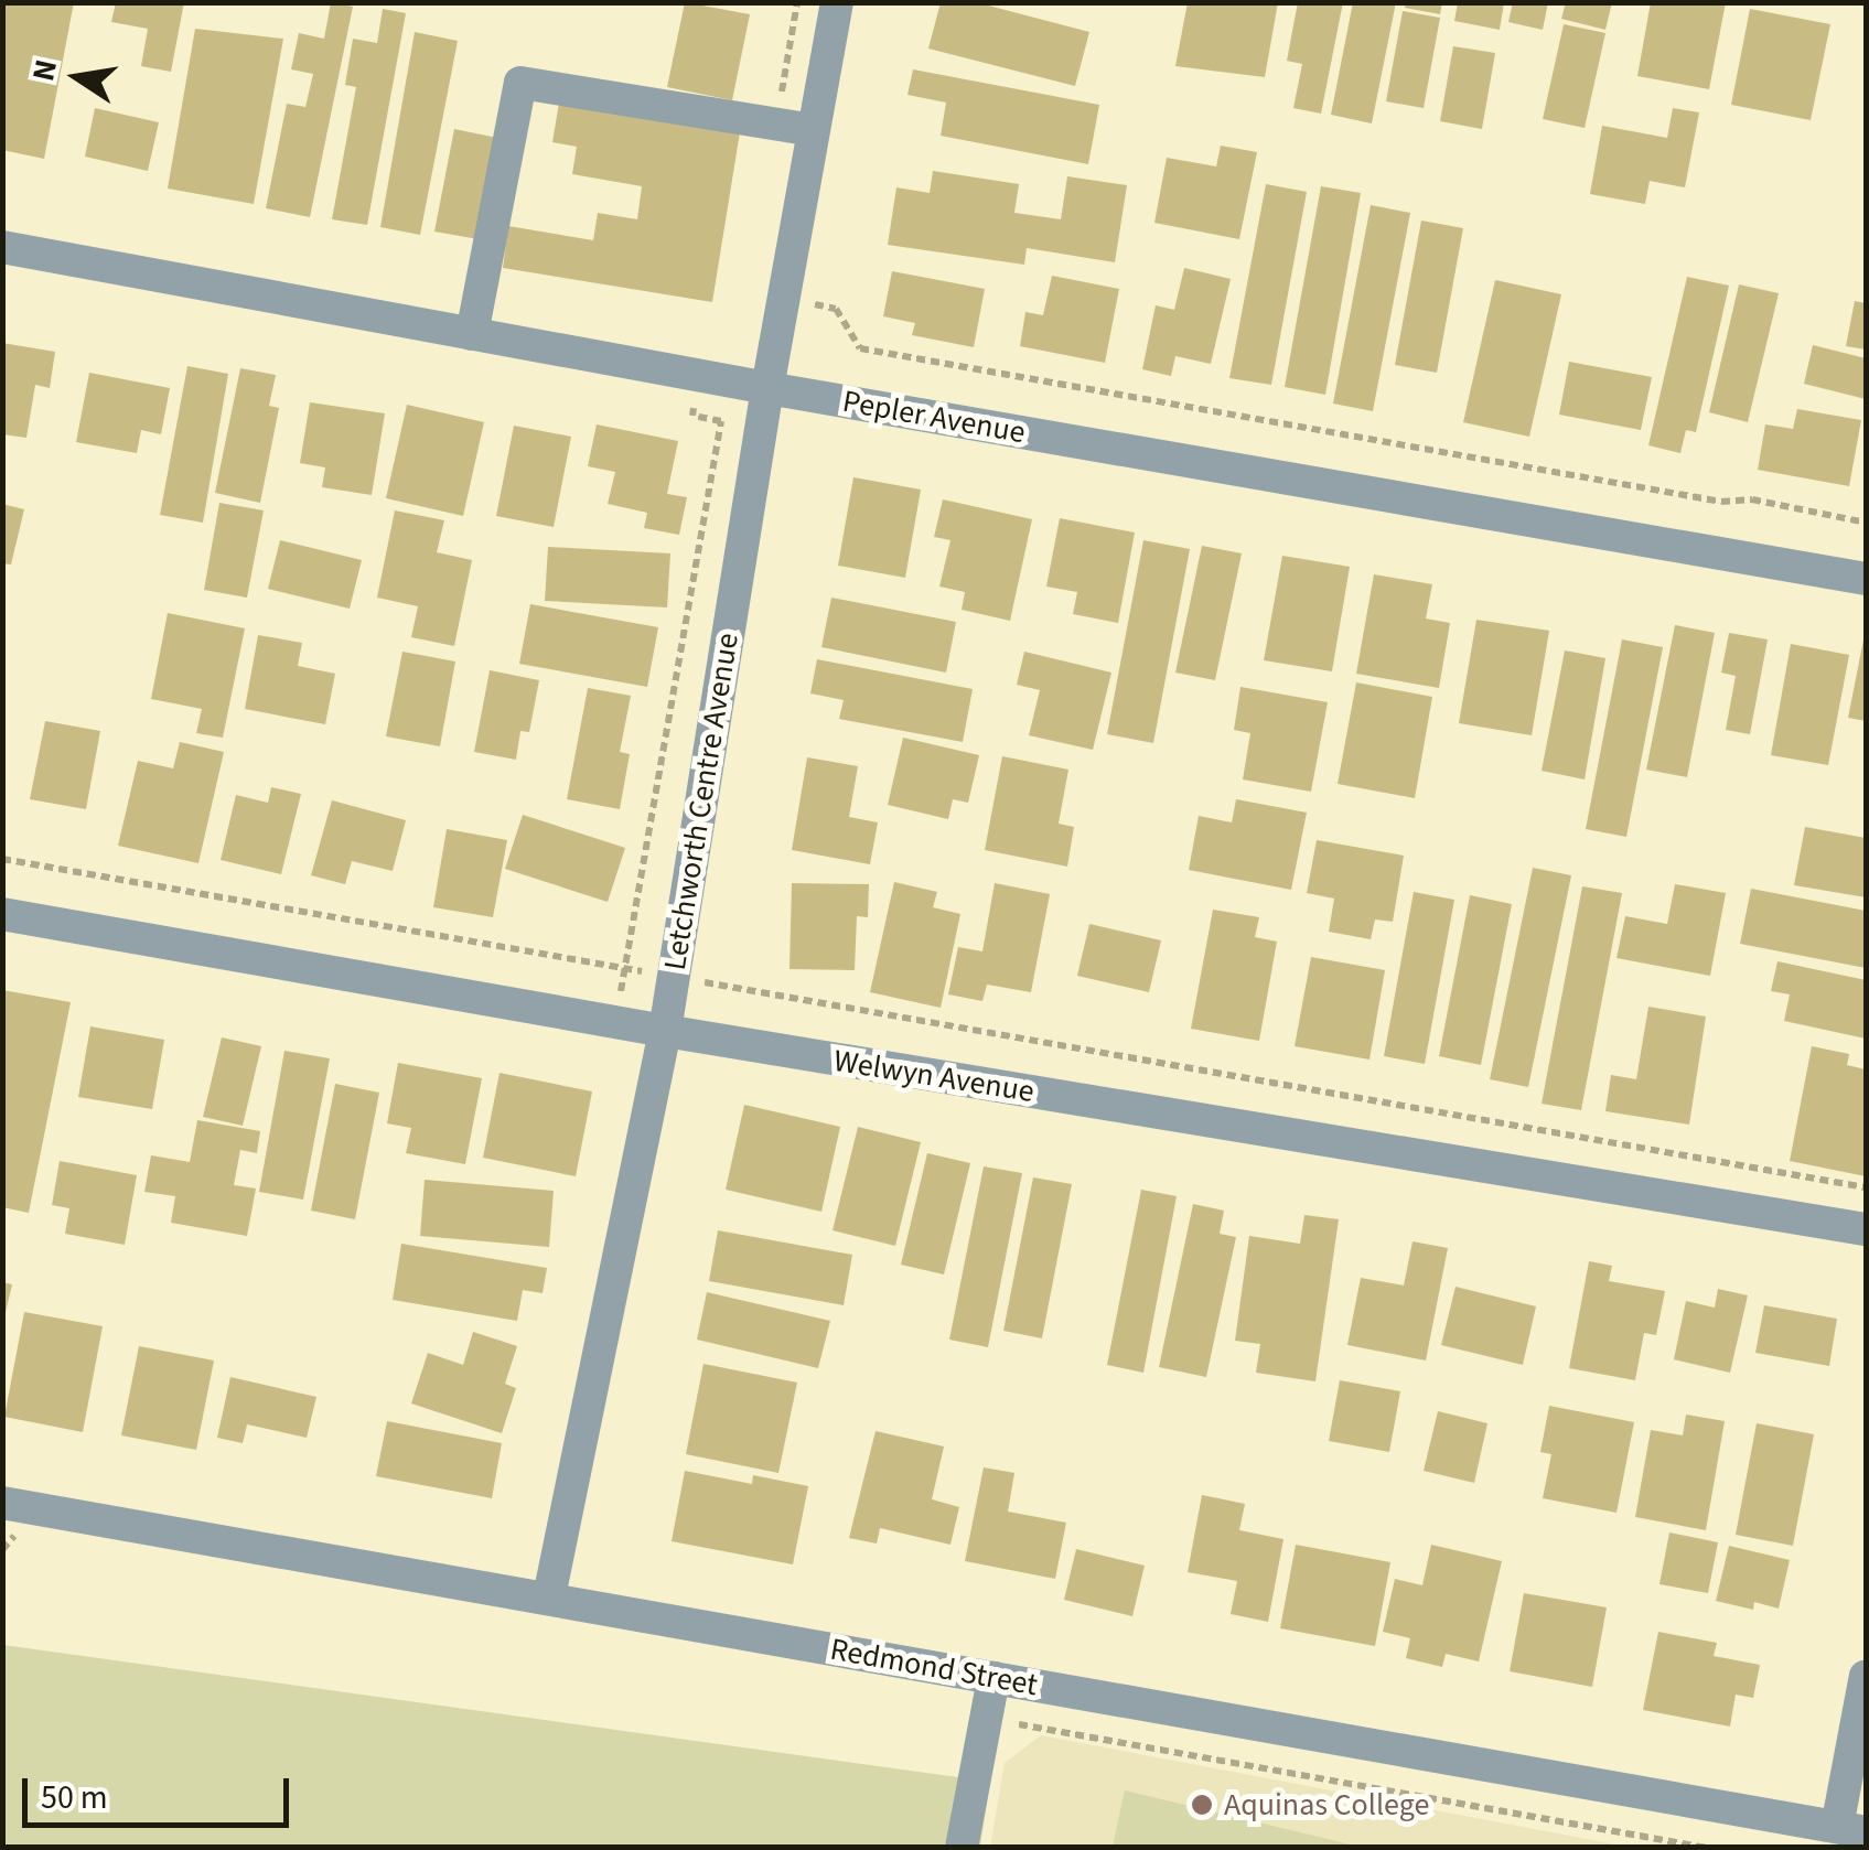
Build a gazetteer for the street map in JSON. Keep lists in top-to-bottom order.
{
  "streets": {
    "street": [
      "Pepler Avenue",
      "Letchworth Centre Avenue",
      "Welwyn Avenue",
      "Redmond Street"
    ]
  },
  "crossings": [
    ["Pepler Avenue", "Letchworth Centre Avenue"],
    ["Letchworth Centre Avenue", "Welwyn Avenue"],
    ["Letchworth Centre Avenue", "Redmond Street"]
  ],
  "places": ["Aquinas College"],
  "scale_bar": "50 m",
  "north": "left"
}
